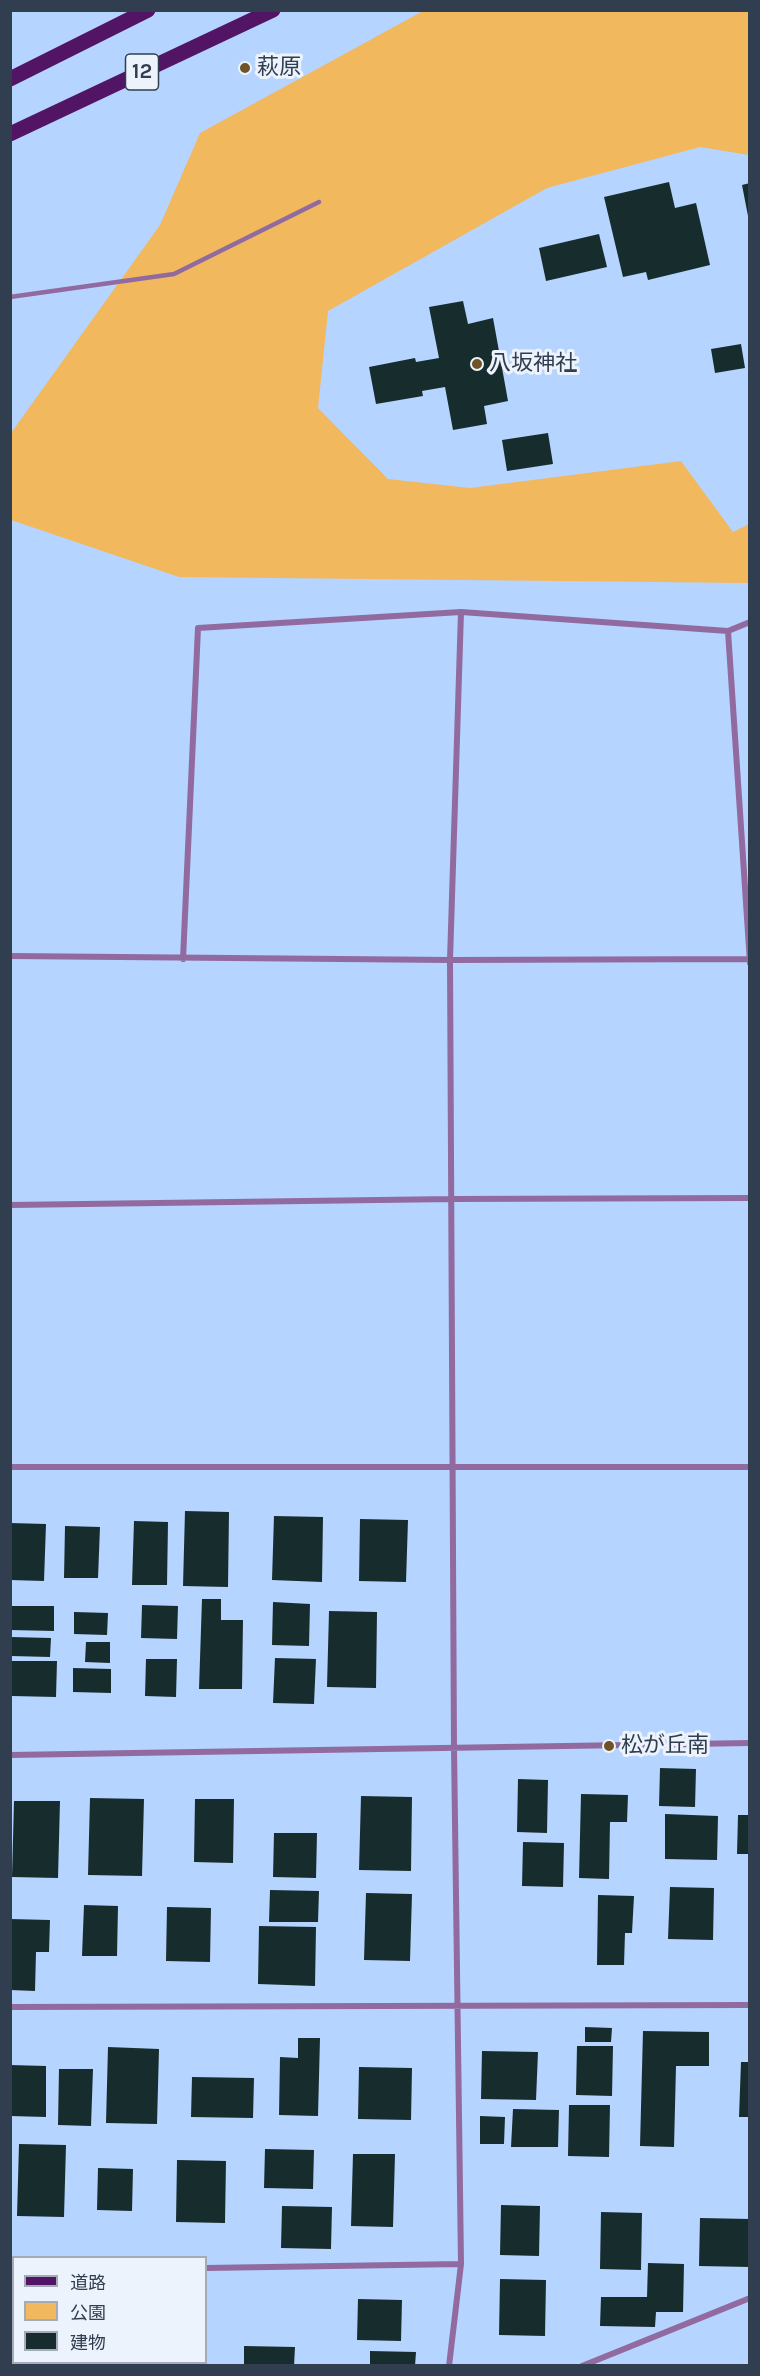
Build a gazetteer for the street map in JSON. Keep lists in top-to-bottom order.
{
  "streets": {
    "main road": ["12"]
  },
  "places": ["萩原", "八坂神社", "松が丘南"],
  "legend": ["道路", "公園", "建物"]
}
